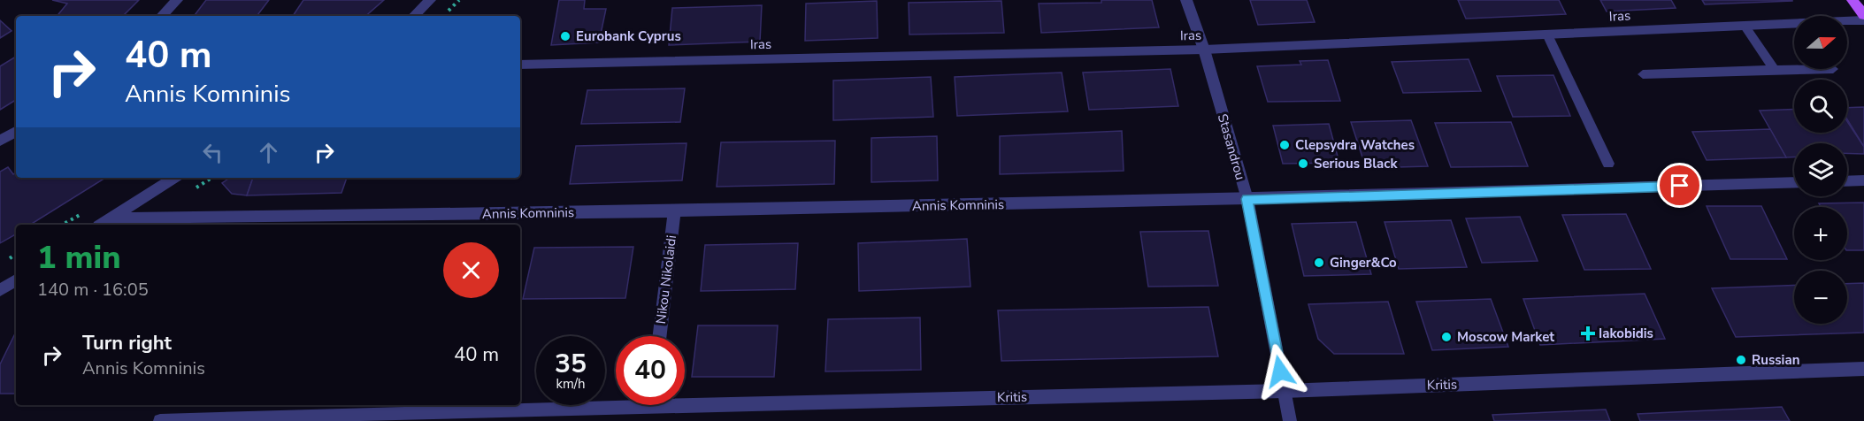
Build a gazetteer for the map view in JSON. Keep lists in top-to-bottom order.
{
  "streets": {
    "street": [
      "Iras",
      "Stasandrou",
      "Annis Komninis",
      "Nikou Nikolaidi",
      "Kritis"
    ]
  },
  "crossings": [
    ["Iras", "Stasandrou"],
    ["Stasandrou", "Annis Komninis"],
    ["Stasandrou", "Kritis"],
    ["Annis Komninis", "Nikou Nikolaidi"]
  ],
  "places": {
    "other": [
      "Eurobank Cyprus",
      "Clepsydra Watches",
      "Serious Black",
      "Ginger&Co",
      "Moscow Market",
      "Russian"
    ],
    "health": ["Iakobidis"]
  },
  "north": "right",
  "page": {
    "map_buttons": ["+", "−"],
    "turn": ["40 m", "Annis Komninis"],
    "heading": ["1 min", "140 m · 16:05"],
    "list": [
      {
        "name": "Turn right",
        "note": "Annis Komninis",
        "value": "40 m"
      }
    ],
    "speed": "35 km/h",
    "limit": "40"
  }
}
